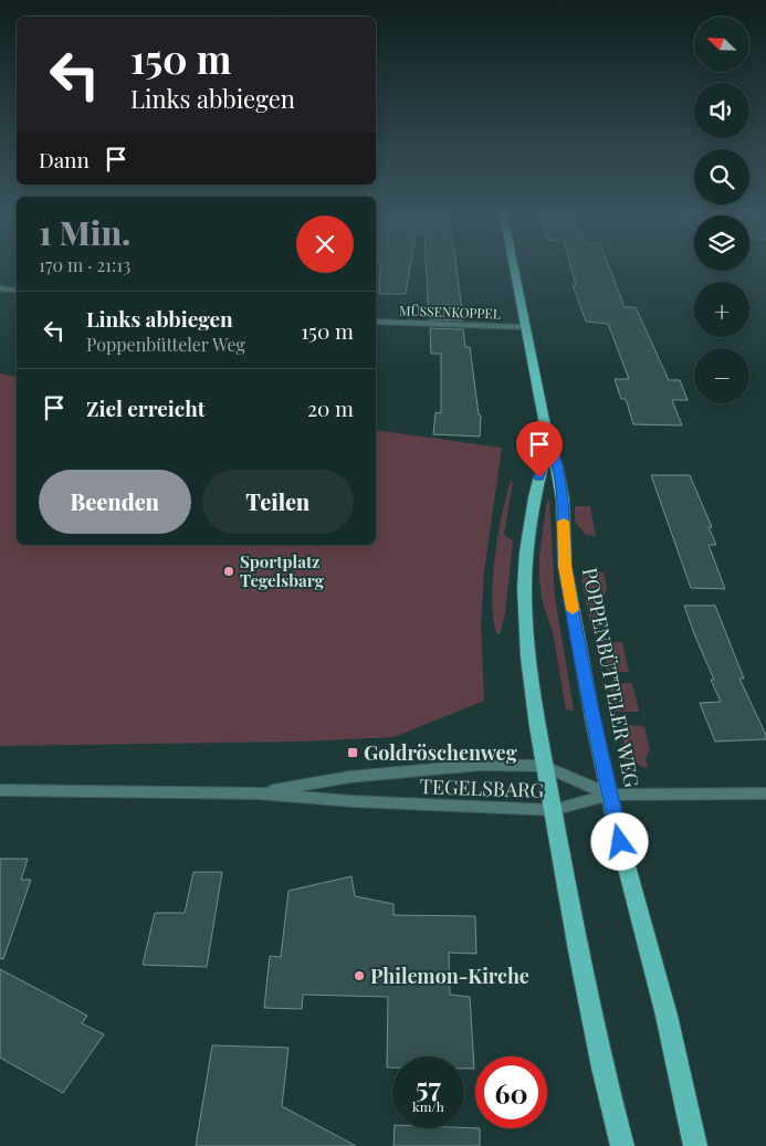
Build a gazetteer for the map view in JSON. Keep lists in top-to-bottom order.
{
  "streets": {
    "main road": ["POPPENBÜTTELER WEG"],
    "street": ["MÜSSENKOPPEL", "TEGELSBARG"]
  },
  "crossings": [
    ["MÜSSENKOPPEL", "POPPENBÜTTELER WEG"],
    ["POPPENBÜTTELER WEG", "TEGELSBARG"]
  ],
  "places": {
    "other": ["Sportplatz Tegelsbarg", "Philemon-Kirche"],
    "transit": ["Goldröschenweg"]
  },
  "north": "top left",
  "page": {
    "map_buttons": ["+", "−"],
    "turn": ["150 m", "Links abbiegen"],
    "then": "Dann",
    "heading": ["1 Min.", "170 m · 21:13"],
    "list": [
      {
        "name": "Links abbiegen",
        "note": "Poppenbütteler Weg",
        "value": "150 m"
      },
      {
        "name": "Ziel erreicht",
        "value": "20 m"
      }
    ],
    "buttons": ["Beenden", "Teilen"],
    "speed": "57 km/h",
    "limit": "60"
  }
}
